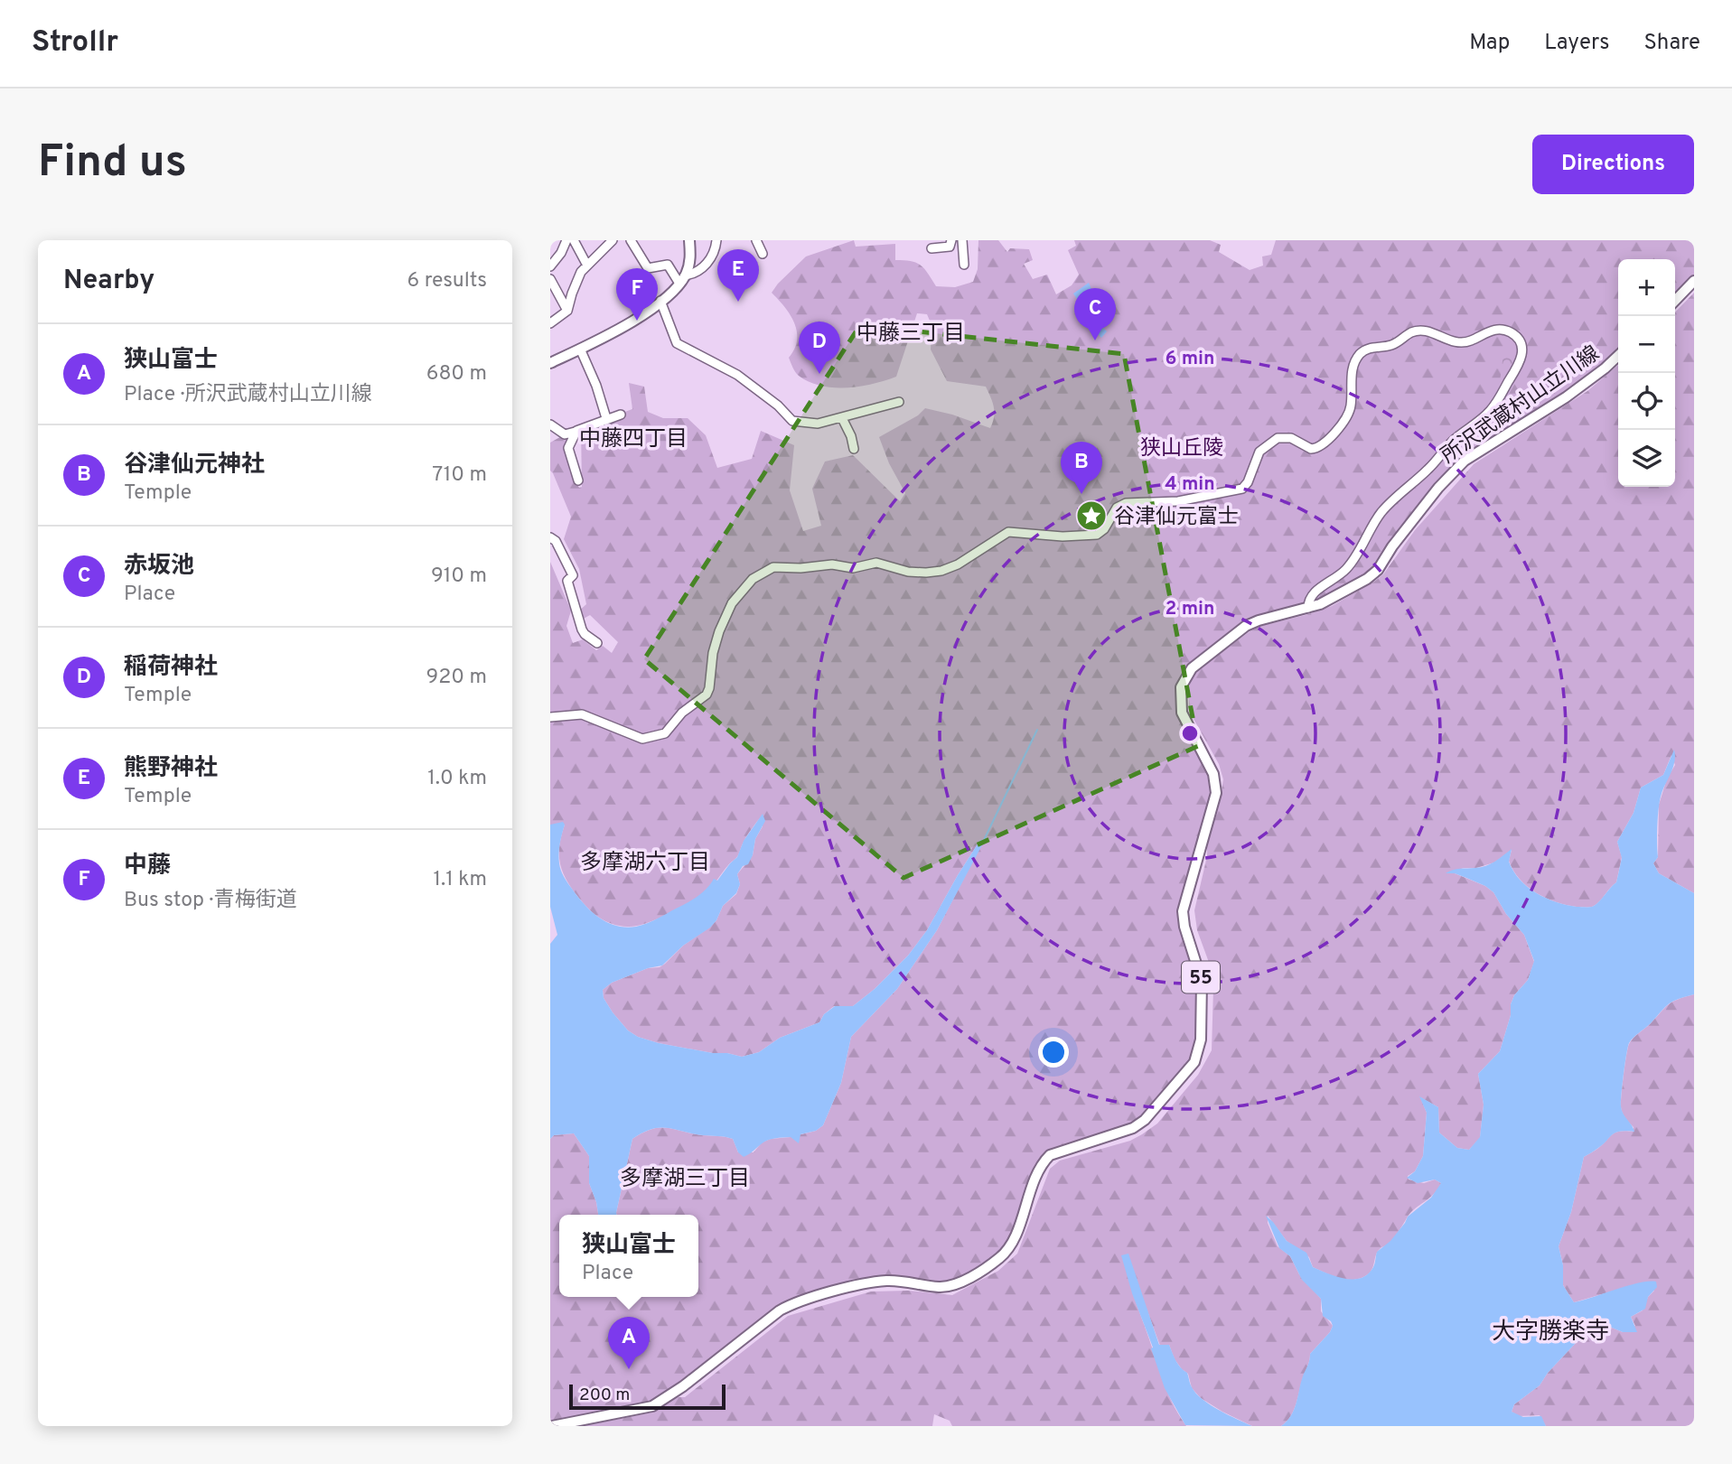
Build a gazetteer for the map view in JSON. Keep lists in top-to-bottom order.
{
  "streets": {
    "main road": ["所沢武蔵村山立川線", "55"]
  },
  "districts": [
    "中藤三丁目",
    "中藤四丁目",
    "多摩湖六丁目",
    "多摩湖三丁目",
    "大字勝楽寺"
  ],
  "parks": ["狭山丘陵"],
  "places": {
    "place": ["谷津仙元富士"]
  },
  "scale_bar": "200 m",
  "page": {
    "header": "Strollr",
    "nav": ["Map", "Layers", "Share"],
    "buttons": "Directions",
    "title": "Find us",
    "heading": ["Nearby", "6 results"],
    "pins": [
      "E",
      "F",
      "C",
      "D",
      "B",
      "A"
    ],
    "map_buttons": ["+", "−"],
    "list": [
      {
        "mark": "A",
        "name": "狭山富士",
        "note": "Place · 所沢武蔵村山立川線",
        "value": "680 m"
      },
      {
        "mark": "B",
        "name": "谷津仙元神社",
        "note": "Temple",
        "value": "710 m"
      },
      {
        "mark": "C",
        "name": "赤坂池",
        "note": "Place",
        "value": "910 m"
      },
      {
        "mark": "D",
        "name": "稲荷神社",
        "note": "Temple",
        "value": "920 m"
      },
      {
        "mark": "E",
        "name": "熊野神社",
        "note": "Temple",
        "value": "1.0 km"
      },
      {
        "mark": "F",
        "name": "中藤",
        "note": "Bus stop · 青梅街道",
        "value": "1.1 km"
      }
    ],
    "popup": ["狭山富士", "Place"],
    "scale": "200 m"
  },
  "rings": ["6 min", "4 min", "2 min"]
}
